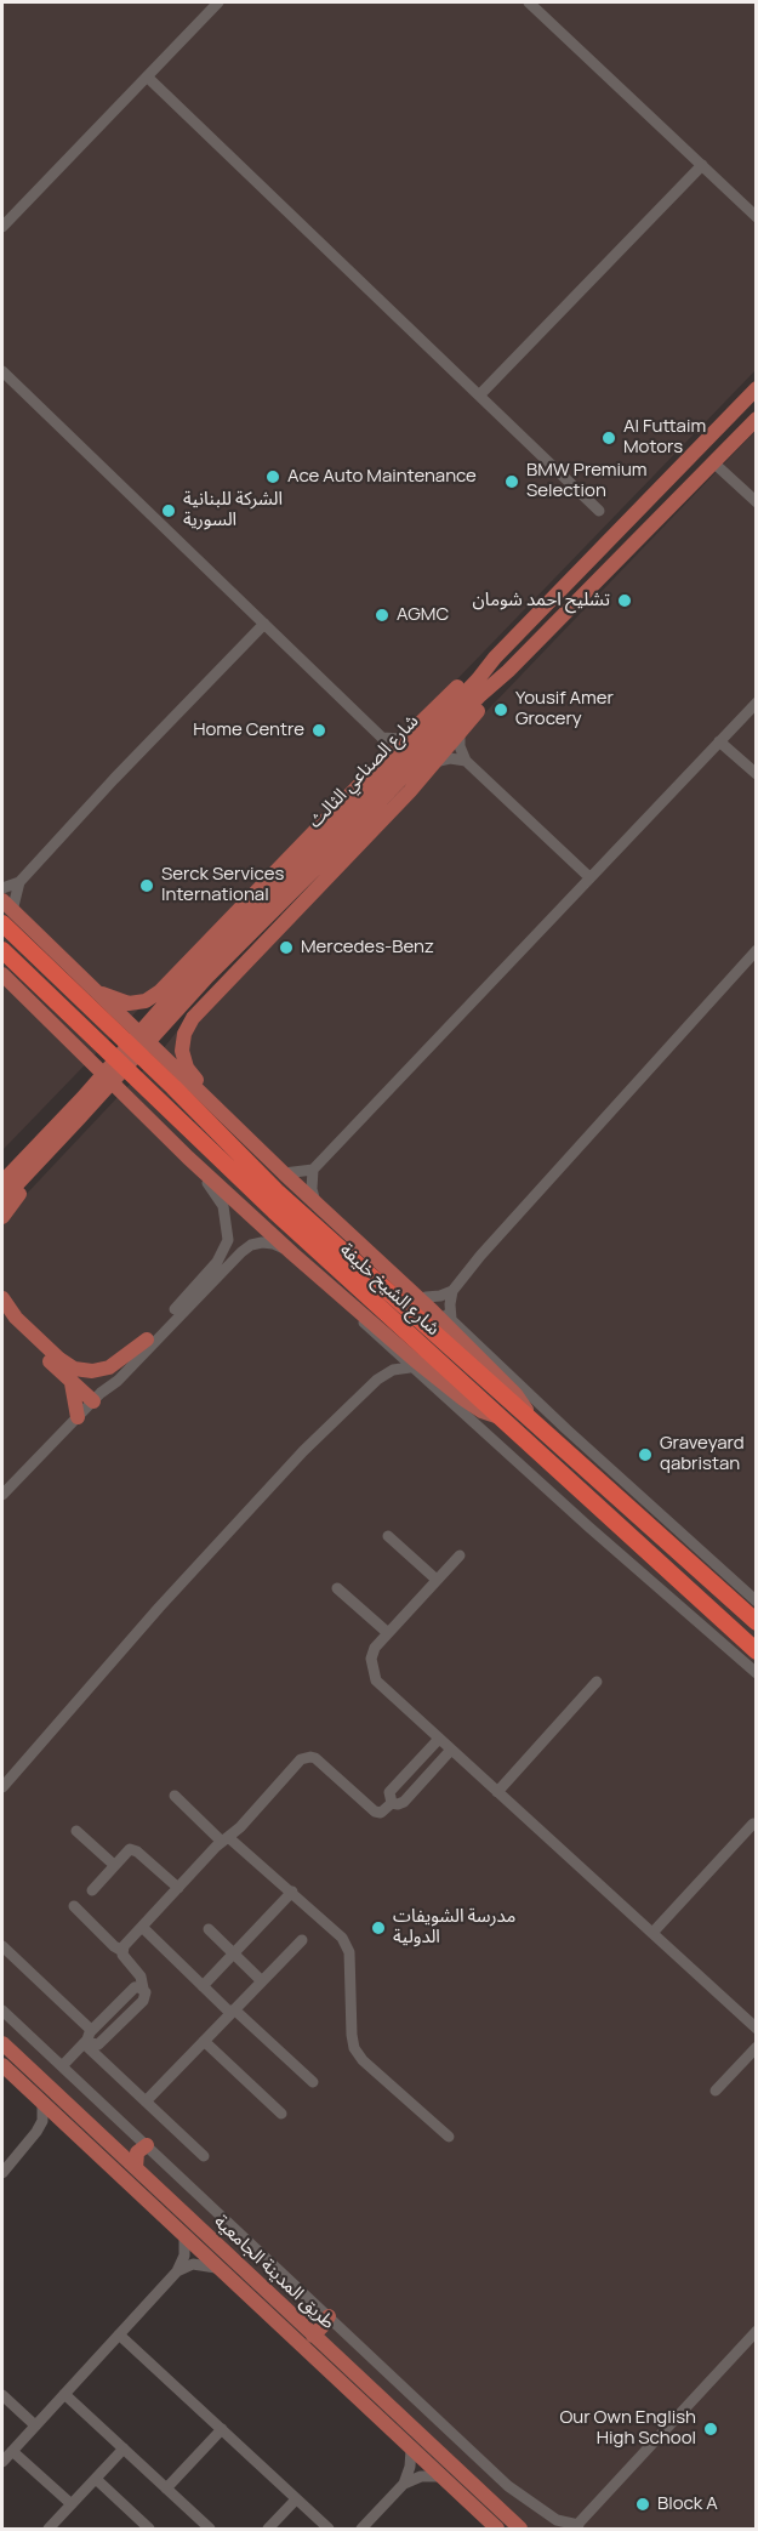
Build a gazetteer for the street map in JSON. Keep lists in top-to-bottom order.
{
  "streets": {
    "highway": ["شارع الشيخ خليفة"],
    "main road": ["شارع الصناعي الثالث", "طريق المدينة الجامعية"]
  },
  "places": [
    "Al Futtaim Motors",
    "Ace Auto Maintenance",
    "BMW Premium Selection",
    "الشركة للبنانية السورية",
    "تشليح احمد شومان",
    "AGMC",
    "Yousif Amer Grocery",
    "Home Centre",
    "Serck Services International",
    "Mercedes-Benz",
    "Graveyard qabristan",
    "مدرسة الشويفات الدولية",
    "Our Own English High School",
    "Block A"
  ]
}
